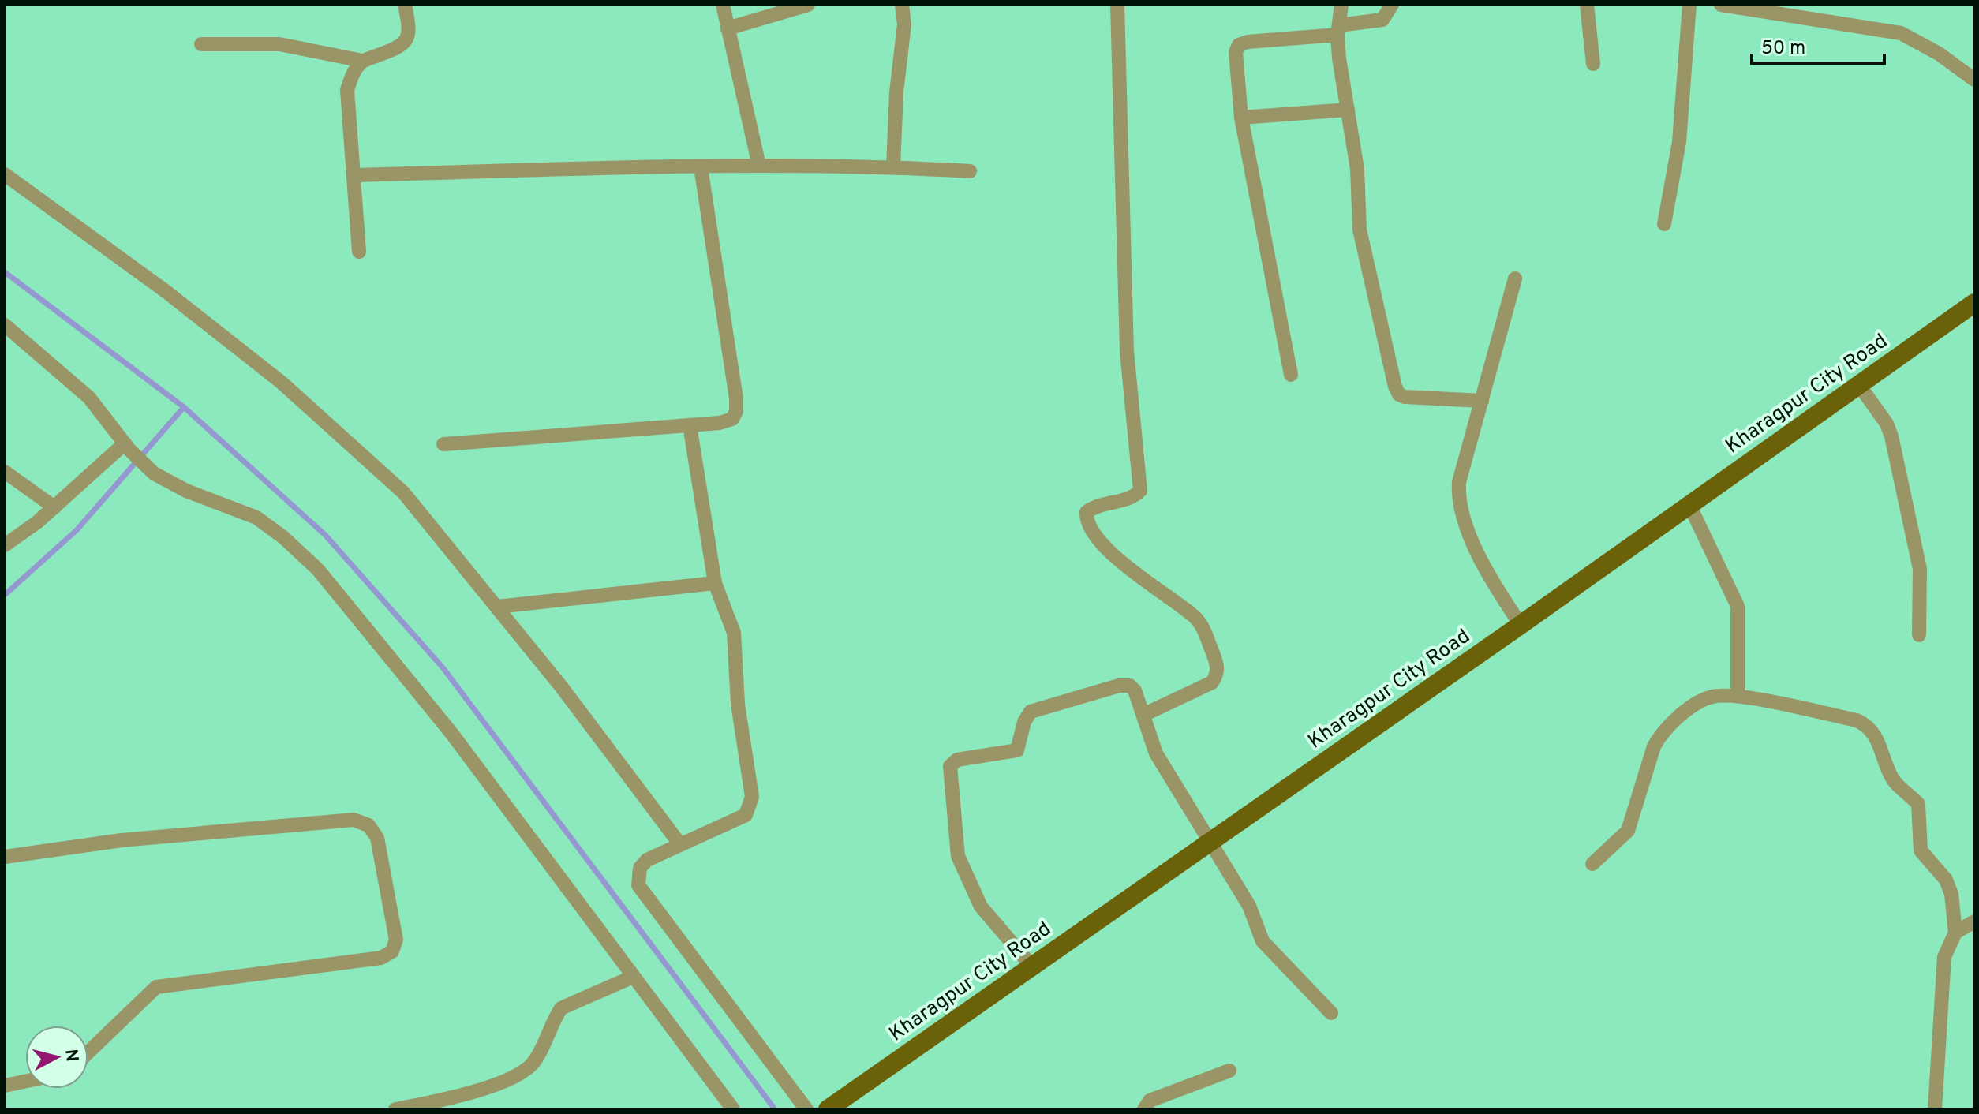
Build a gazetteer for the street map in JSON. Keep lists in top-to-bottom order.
{
  "streets": {
    "main road": ["Kharagpur City Road"]
  },
  "scale_bar": "50 m",
  "north": "right"
}
